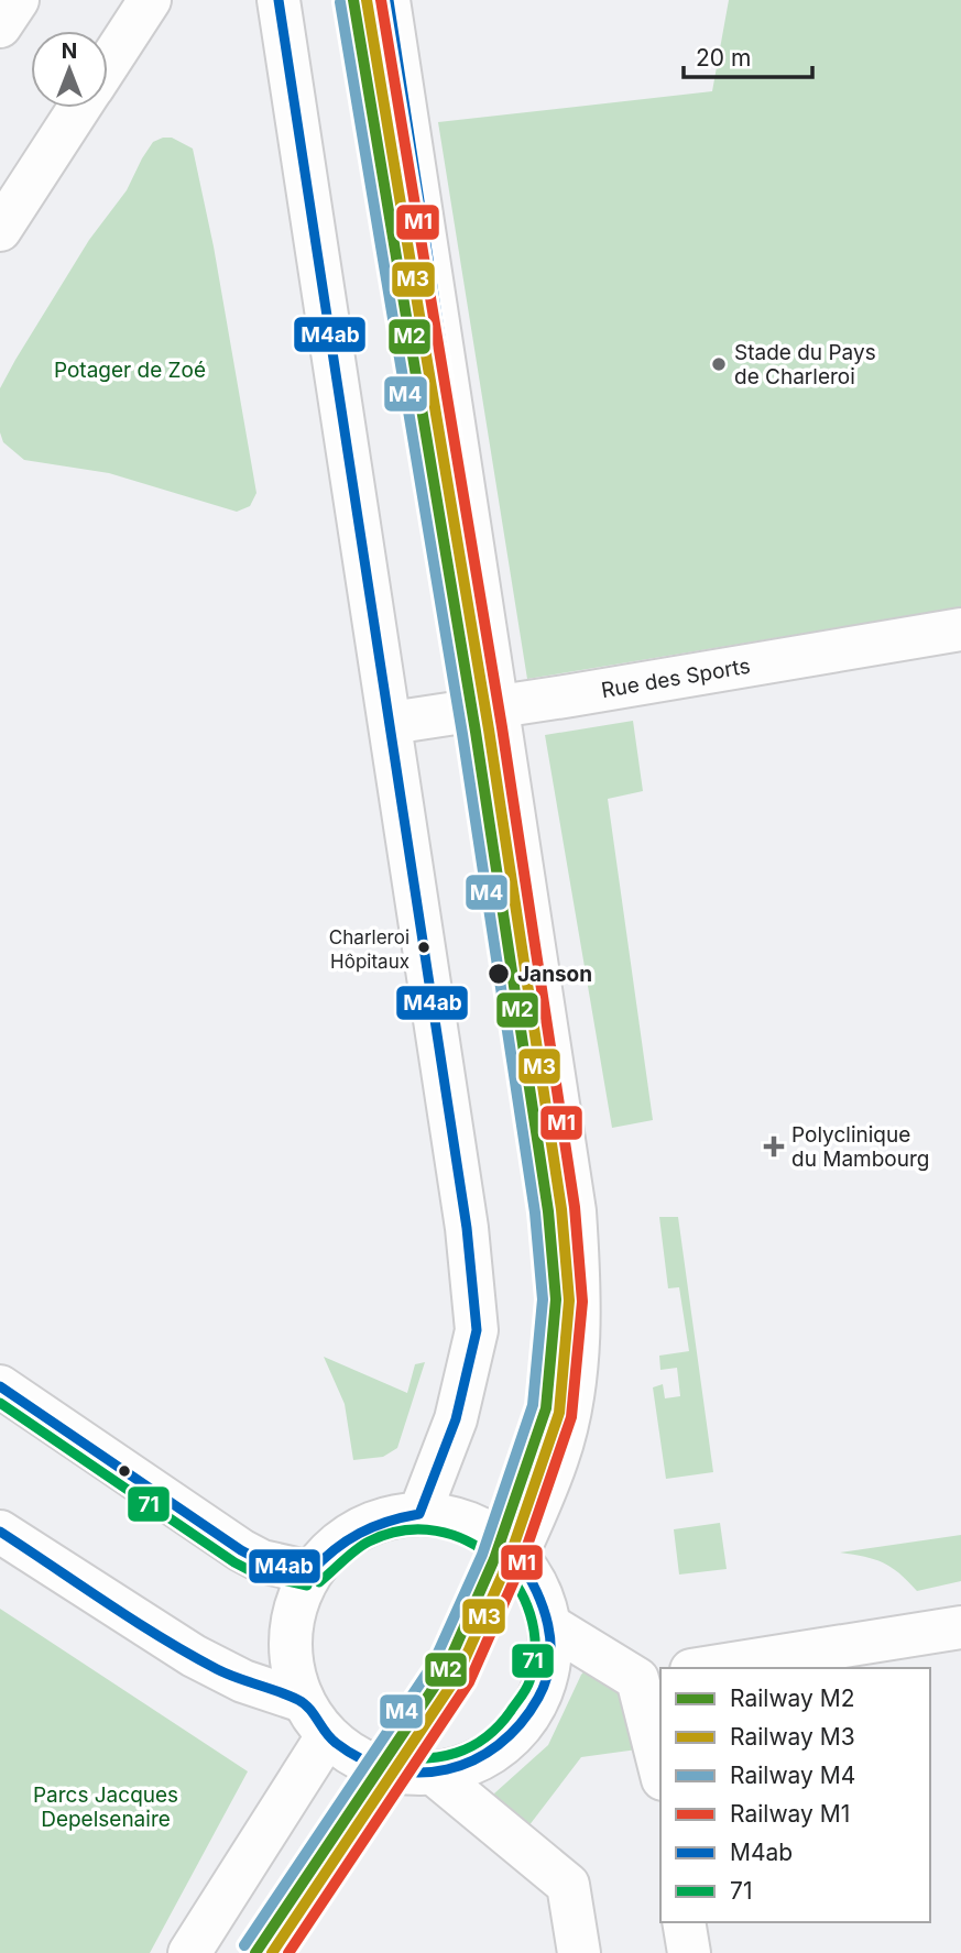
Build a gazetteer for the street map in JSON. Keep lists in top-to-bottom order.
{
  "streets": {
    "main road": ["Rue des Sports"]
  },
  "parks": ["Potager de Zoé", "Parcs Jacques Depelsenaire"],
  "places": {
    "other": ["Stade du Pays de Charleroi", "Charleroi Hôpitaux", "Janson"],
    "health": ["Polyclinique du Mambourg"]
  },
  "lines": [
    "rail line M2",
    "rail line M3",
    "rail line M1",
    "transit line M4ab",
    "rail line M4",
    "transit line 71"
  ],
  "legend": [
    "Railway M2",
    "Railway M3",
    "Railway M4",
    "Railway M1",
    "M4ab",
    "71"
  ],
  "scale_bar": "20 m",
  "north": "top"
}
